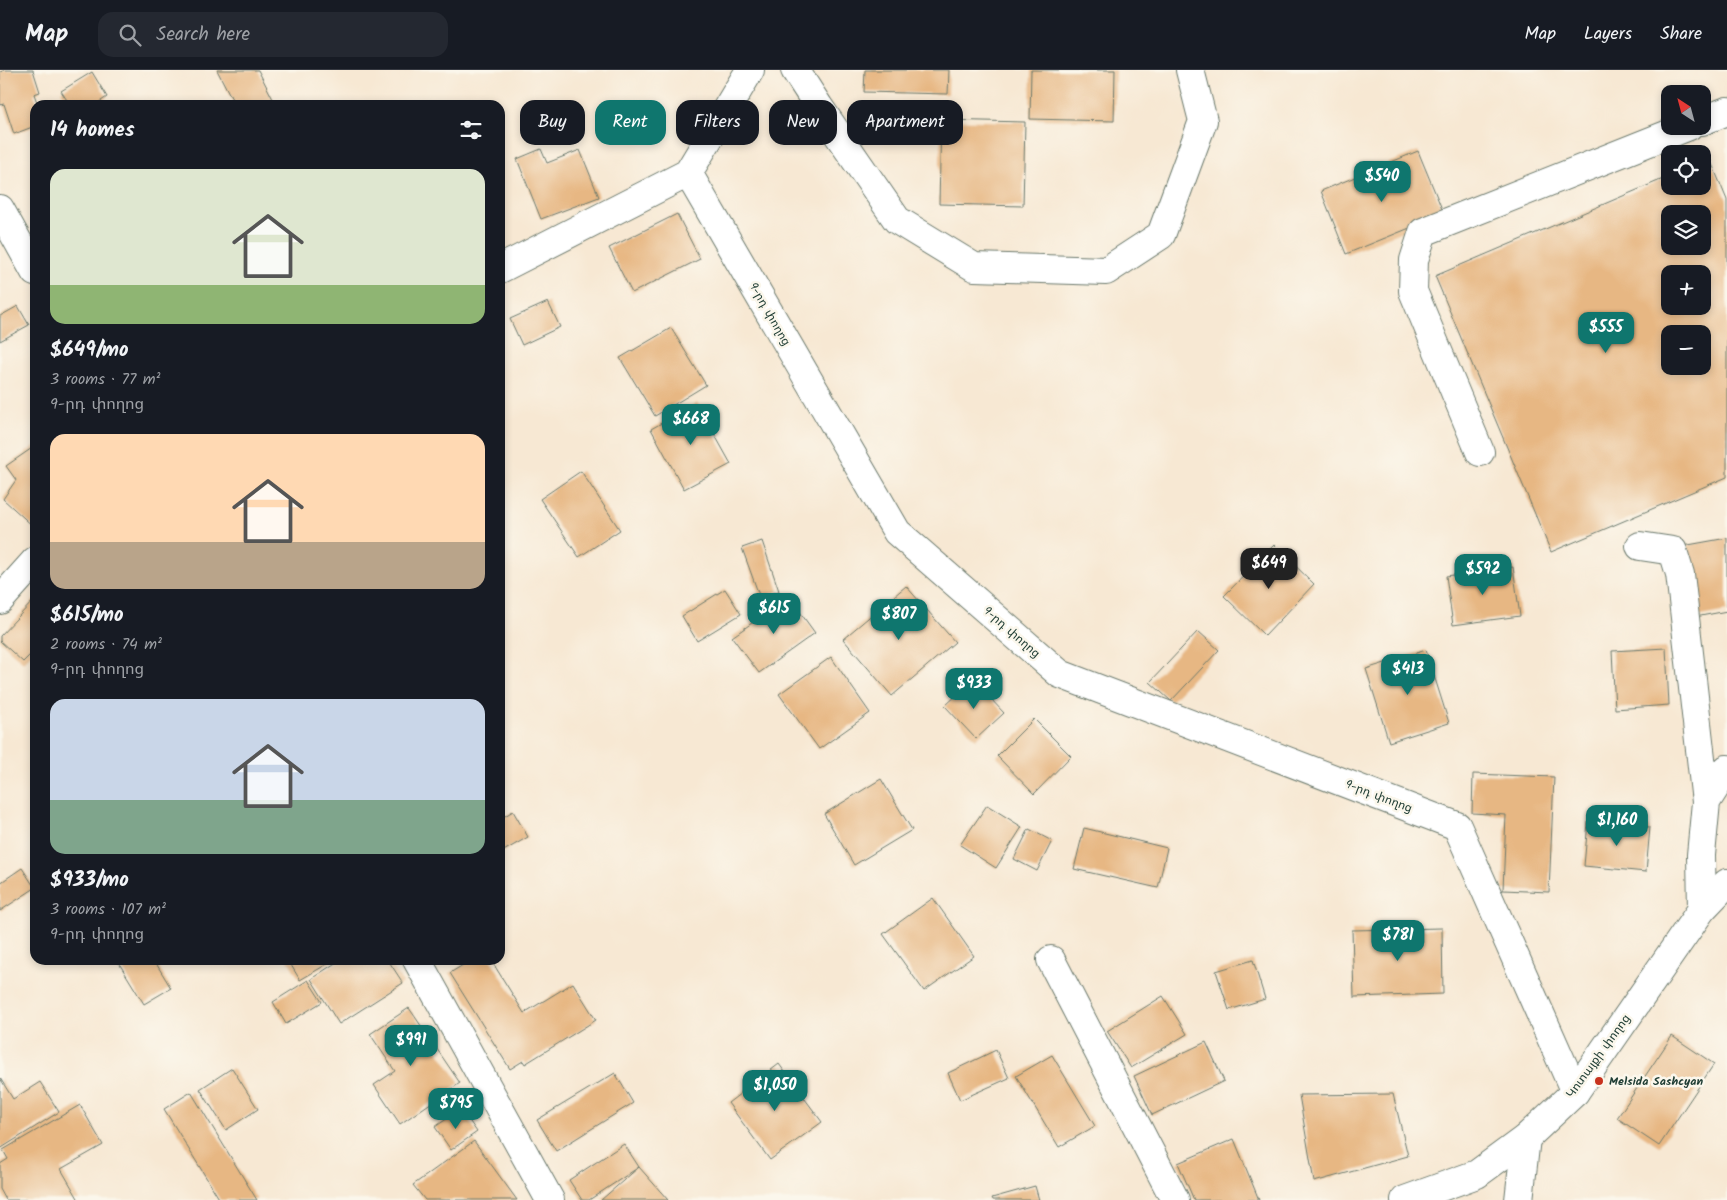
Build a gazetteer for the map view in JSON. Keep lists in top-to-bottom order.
{
  "streets": {
    "street": ["9-րդ փողոց", "Կոտայքի փողոց"]
  },
  "crossings": [
    ["9-րդ փողոց", "Կոտայքի փողոց"]
  ],
  "places": ["Melsida Sashcyan"],
  "north": "top left",
  "page": {
    "header": "Map",
    "search": "Search here",
    "nav": ["Map", "Layers", "Share"],
    "map_buttons": ["+", "−"],
    "chip": [
      "Buy",
      "Rent",
      "Filters",
      "New",
      "Apartment"
    ],
    "heading": "14 homes",
    "list": [
      {
        "name": "$649/mo",
        "note": "3 rooms · 77 m² · 9-րդ փողոց"
      },
      {
        "name": "$615/mo",
        "note": "2 rooms · 74 m² · 9-րդ փողոց"
      },
      {
        "name": "$933/mo",
        "note": "3 rooms · 107 m² · 9-րդ փողոց"
      }
    ],
    "price": [
      "$540",
      "$555",
      "$668",
      "$649",
      "$592",
      "$615",
      "$807",
      "$413",
      "$933",
      "$1,160",
      "$781",
      "$991",
      "$1,050",
      "$795"
    ]
  }
}
